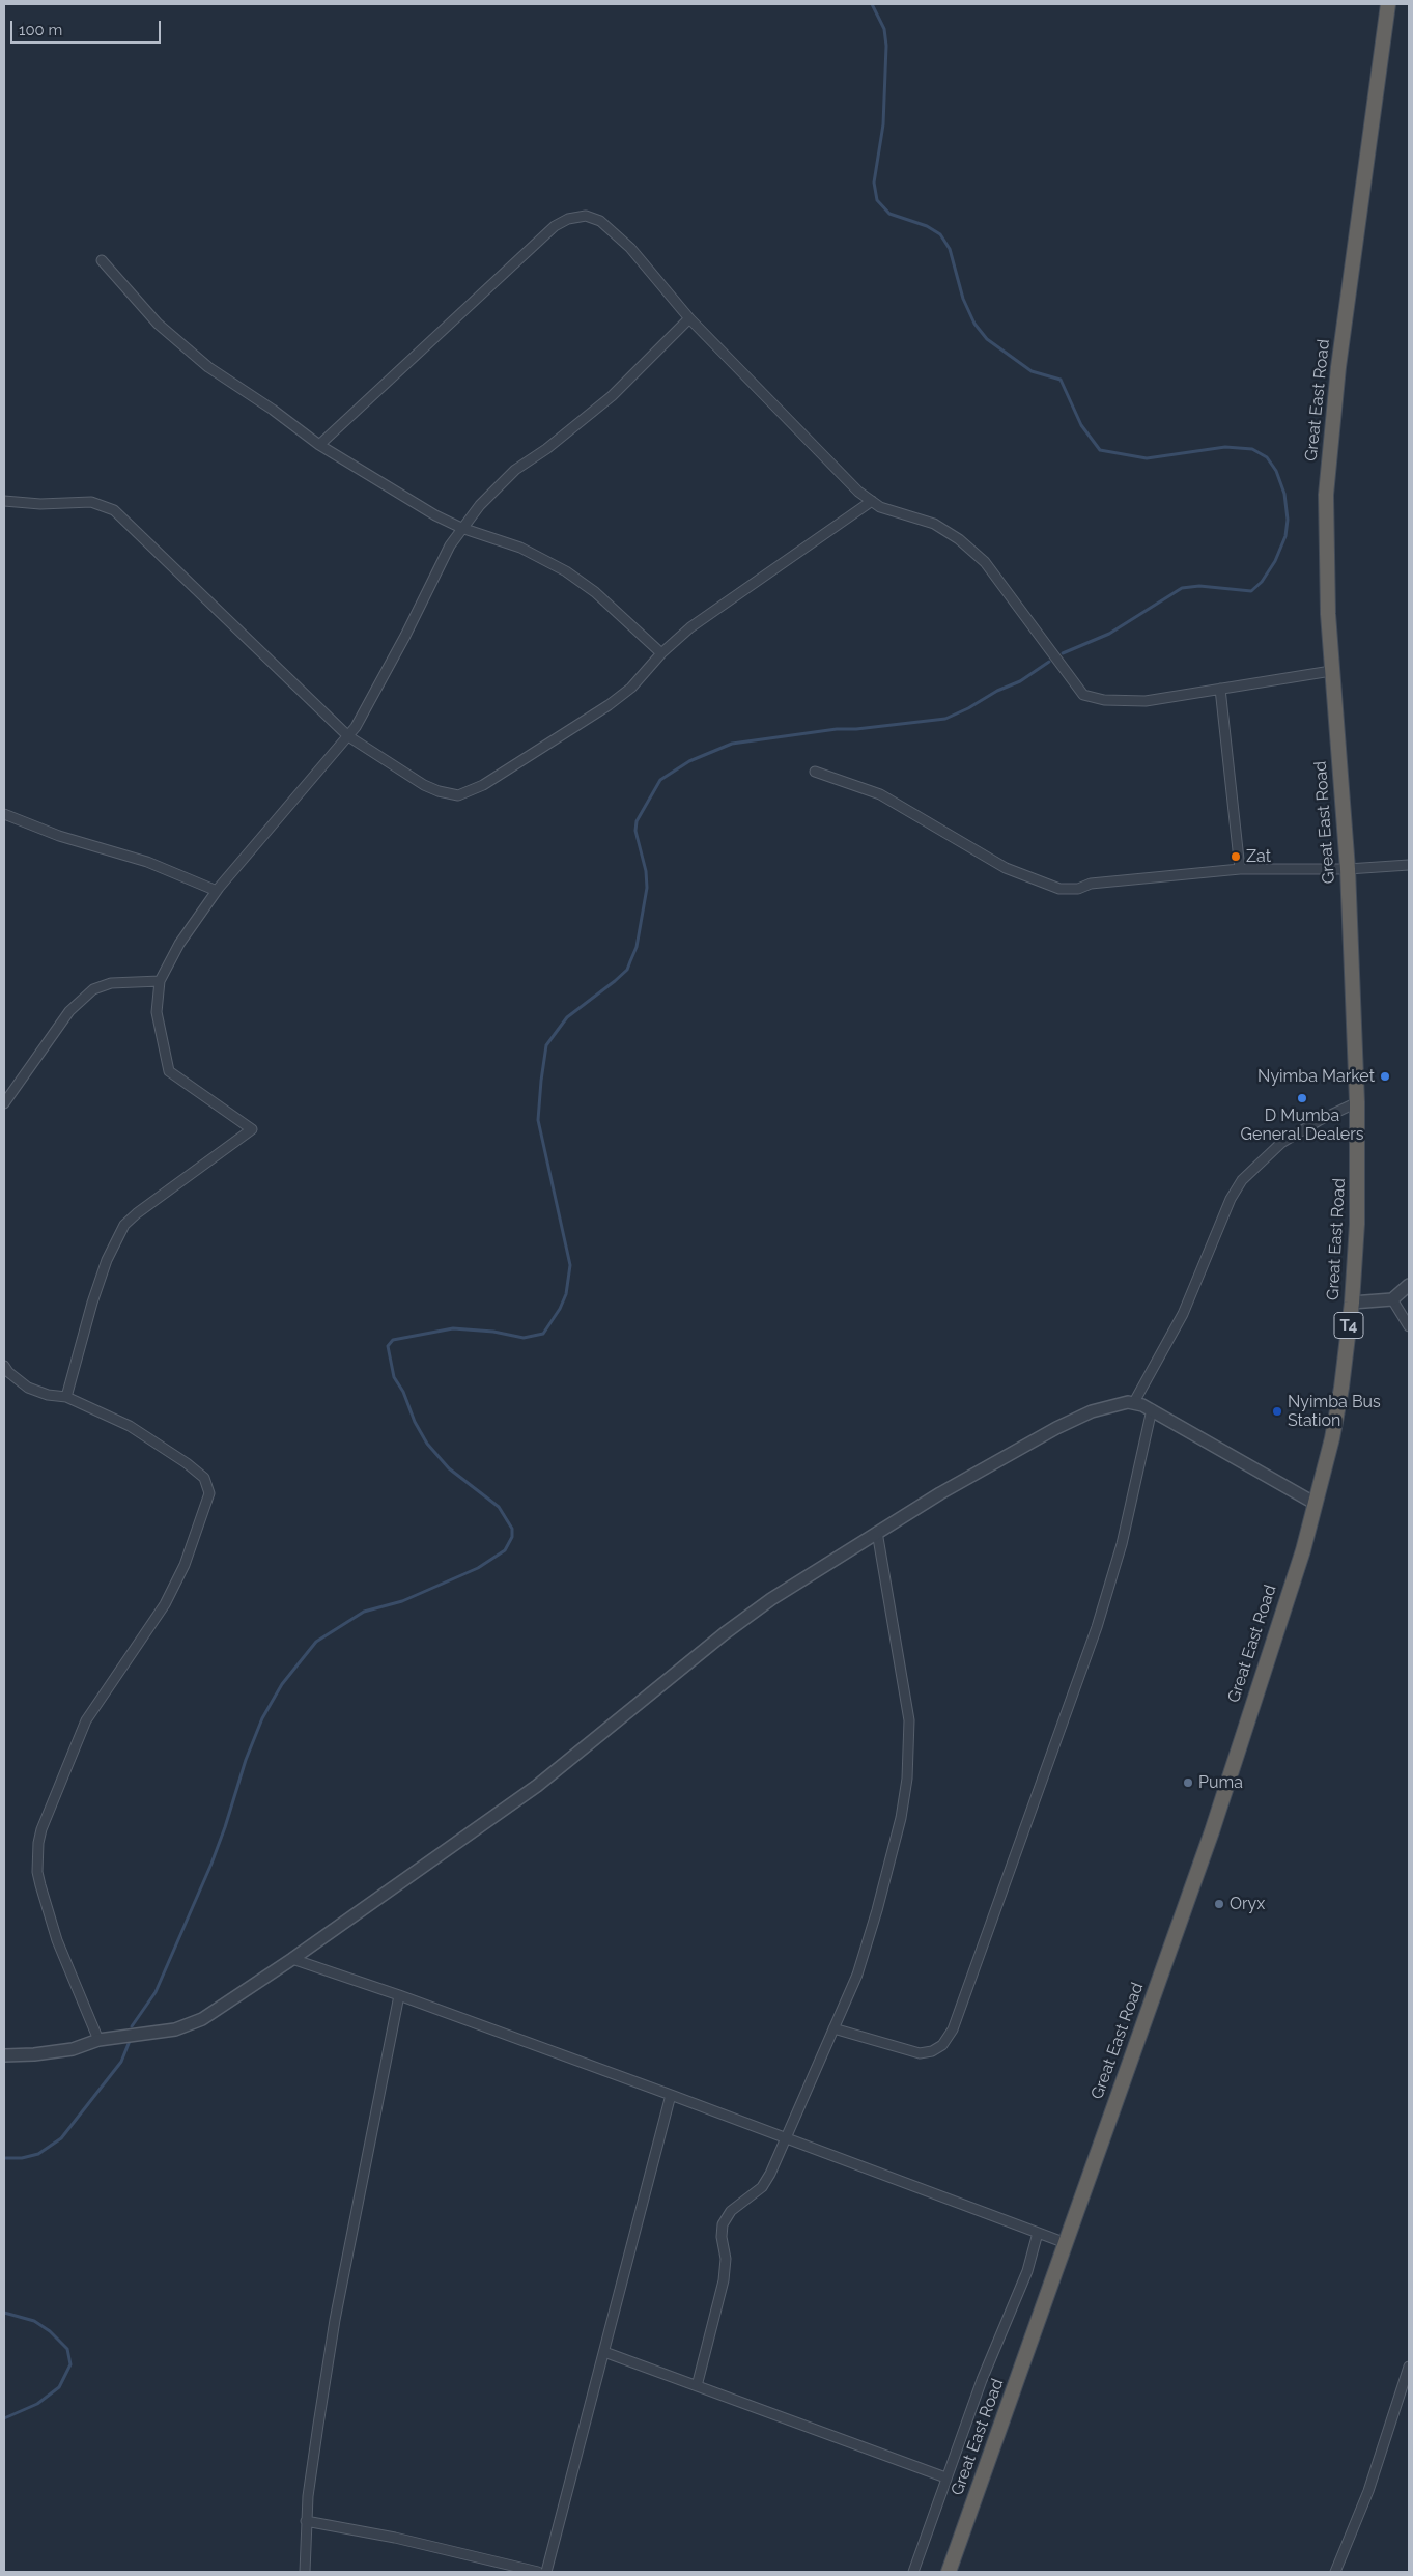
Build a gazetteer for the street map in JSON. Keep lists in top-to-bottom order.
{
  "streets": {
    "highway": ["Great East Road", "T4"]
  },
  "places": [
    "Zat",
    "Nyimba Market",
    "D Mumba General Dealers",
    "Nyimba Bus Station",
    "Puma",
    "Oryx"
  ],
  "scale_bar": "100 m"
}
